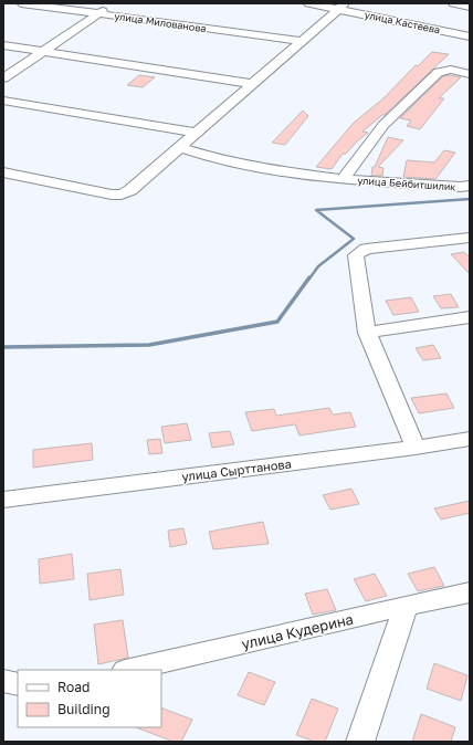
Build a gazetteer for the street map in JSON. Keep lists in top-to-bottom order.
{
  "streets": {
    "street": [
      "улица Милованова",
      "улица Кастеева",
      "улица Бейбитшилик",
      "улица Сырттанова",
      "улица Кудерина"
    ]
  },
  "legend": ["Road", "Building"]
}
